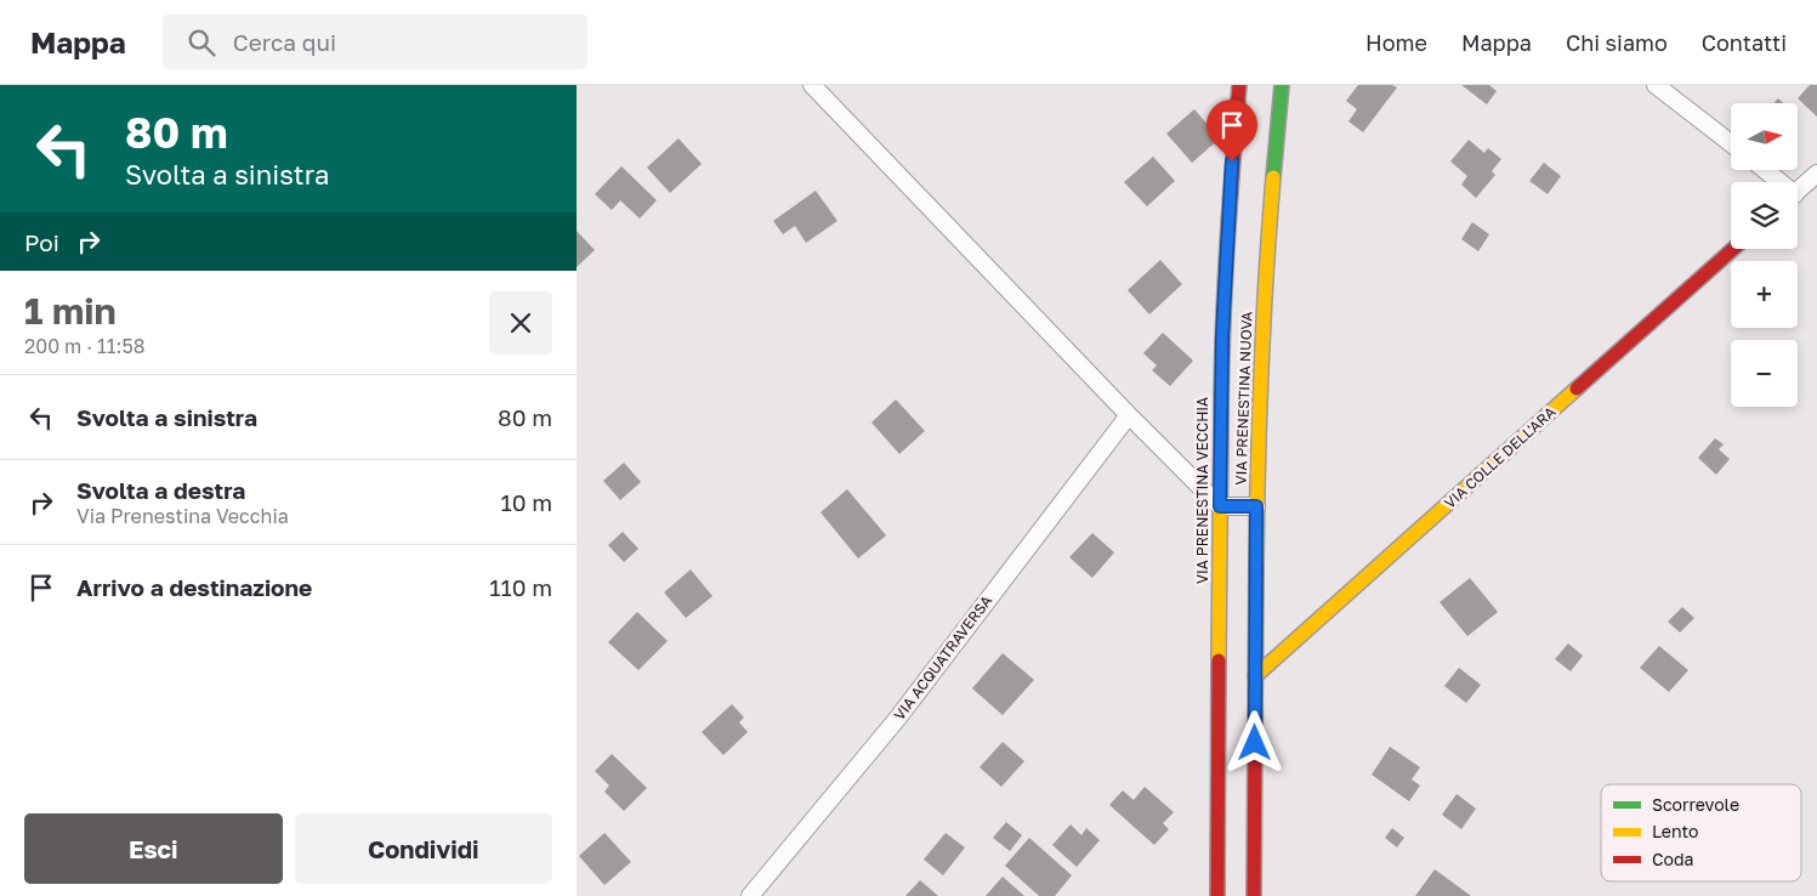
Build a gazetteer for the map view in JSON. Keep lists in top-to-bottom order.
{
  "streets": {
    "street": [
      "VIA PRENESTINA NUOVA",
      "VIA COLLE DELL'ARA",
      "VIA PRENESTINA VECCHIA",
      "VIA ACQUATRAVERSA"
    ]
  },
  "crossings": [
    ["VIA PRENESTINA NUOVA", "VIA COLLE DELL'ARA"]
  ],
  "legend": ["Scorrevole", "Lento", "Coda"],
  "north": "right",
  "page": {
    "header": "Mappa",
    "search": "Cerca qui",
    "nav": [
      "Home",
      "Mappa",
      "Chi siamo",
      "Contatti"
    ],
    "turn": ["80 m", "Svolta a sinistra"],
    "map_buttons": ["+", "−"],
    "then": "Poi",
    "heading": ["1 min", "200 m · 11:58"],
    "list": [
      {
        "name": "Svolta a sinistra",
        "value": "80 m"
      },
      {
        "name": "Svolta a destra",
        "note": "Via Prenestina Vecchia",
        "value": "10 m"
      },
      {
        "name": "Arrivo a destinazione",
        "value": "110 m"
      }
    ],
    "buttons": ["Esci", "Condividi"]
  }
}
